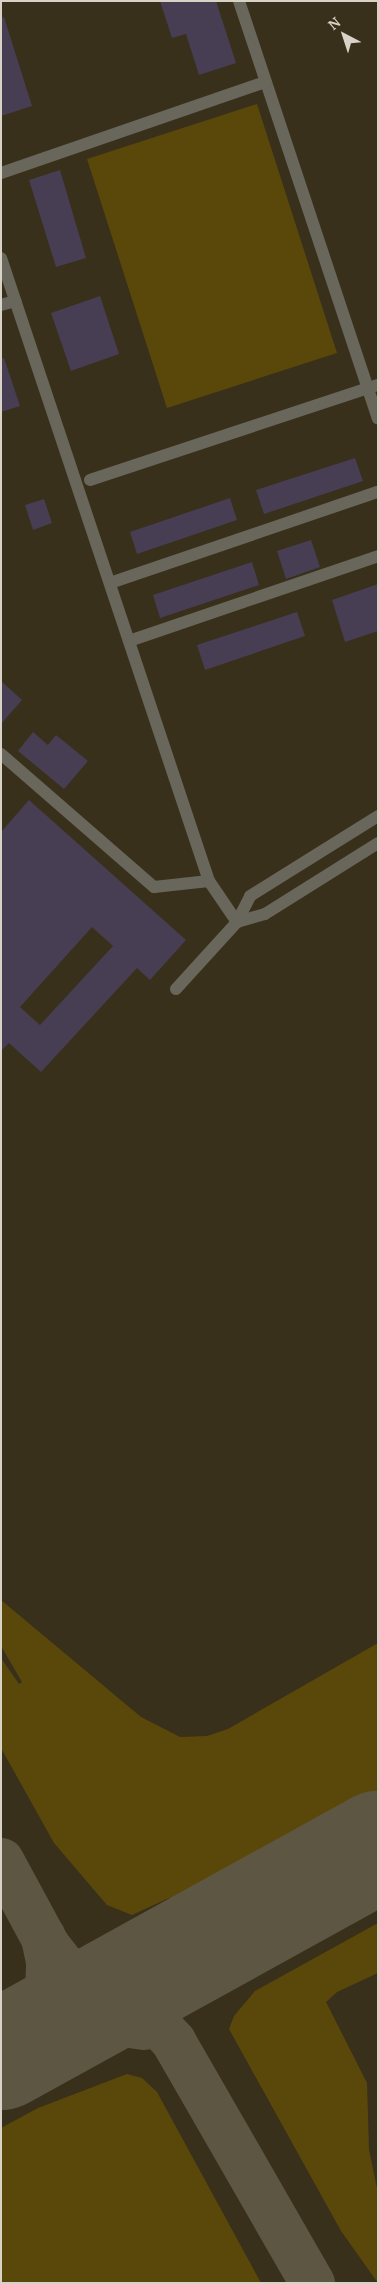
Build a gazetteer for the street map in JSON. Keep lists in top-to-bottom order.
{
  "north": "top left"
}
